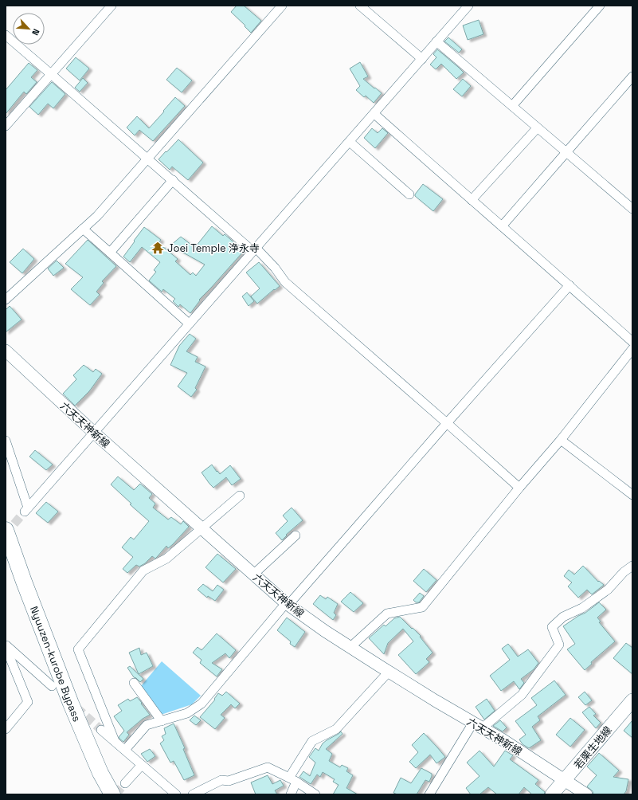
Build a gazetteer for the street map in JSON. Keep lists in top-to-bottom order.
{
  "streets": {
    "highway": ["Nyuuzen-kurobe Bypass"],
    "main road": ["六天天神新線", "若栗生地線"]
  },
  "crossings": [
    ["六天天神新線", "若栗生地線"]
  ],
  "places": {
    "temple": ["Joei Temple 浄永寺"]
  },
  "north": "bottom right"
}
